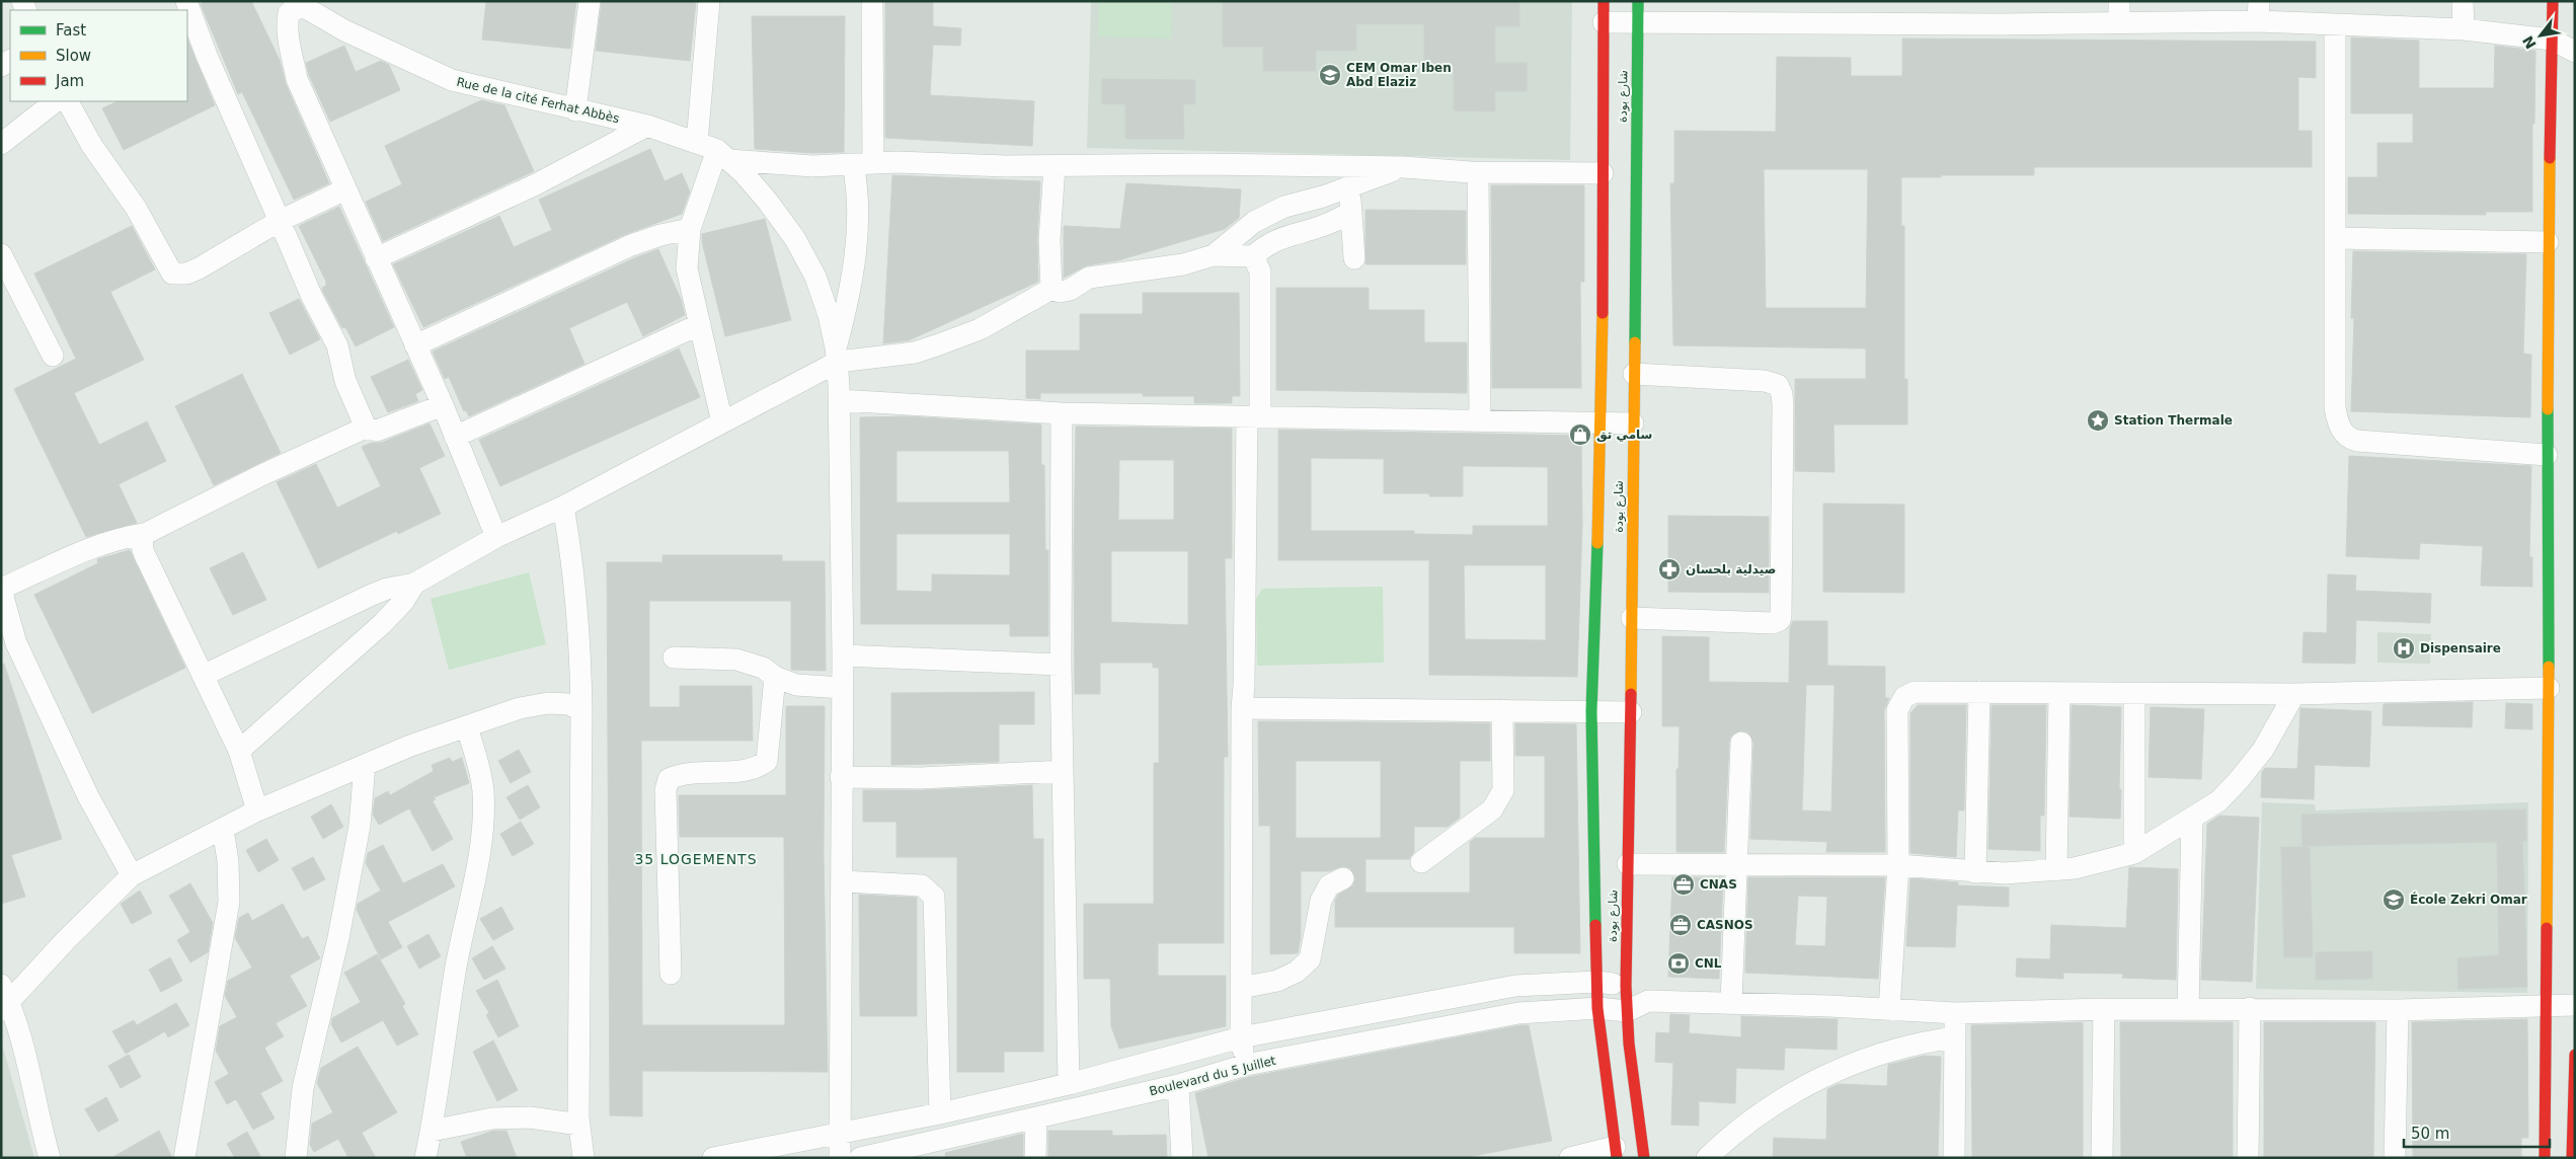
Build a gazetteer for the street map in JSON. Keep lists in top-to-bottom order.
{
  "streets": {
    "street": ["شارع بودة", "Rue de la cité Ferhat Abbès", "Boulevard du 5 Juillet"]
  },
  "crossings": [
    ["شارع بودة", "Boulevard du 5 Juillet"]
  ],
  "districts": ["35 LOGEMENTS"],
  "places": {
    "school or university": ["CEM Omar Iben Abd Elaziz", "École Zekri Omar"],
    "place": ["Station Thermale"],
    "shop": ["سامي تق"],
    "pharmacy": ["صيدلية بلحسان"],
    "hospital": ["Dispensaire"],
    "office": ["CNAS", "CASNOS"],
    "bank": ["CNL"]
  },
  "legend": ["Fast", "Slow", "Jam"],
  "scale_bar": "50 m",
  "north": "bottom left"
}
